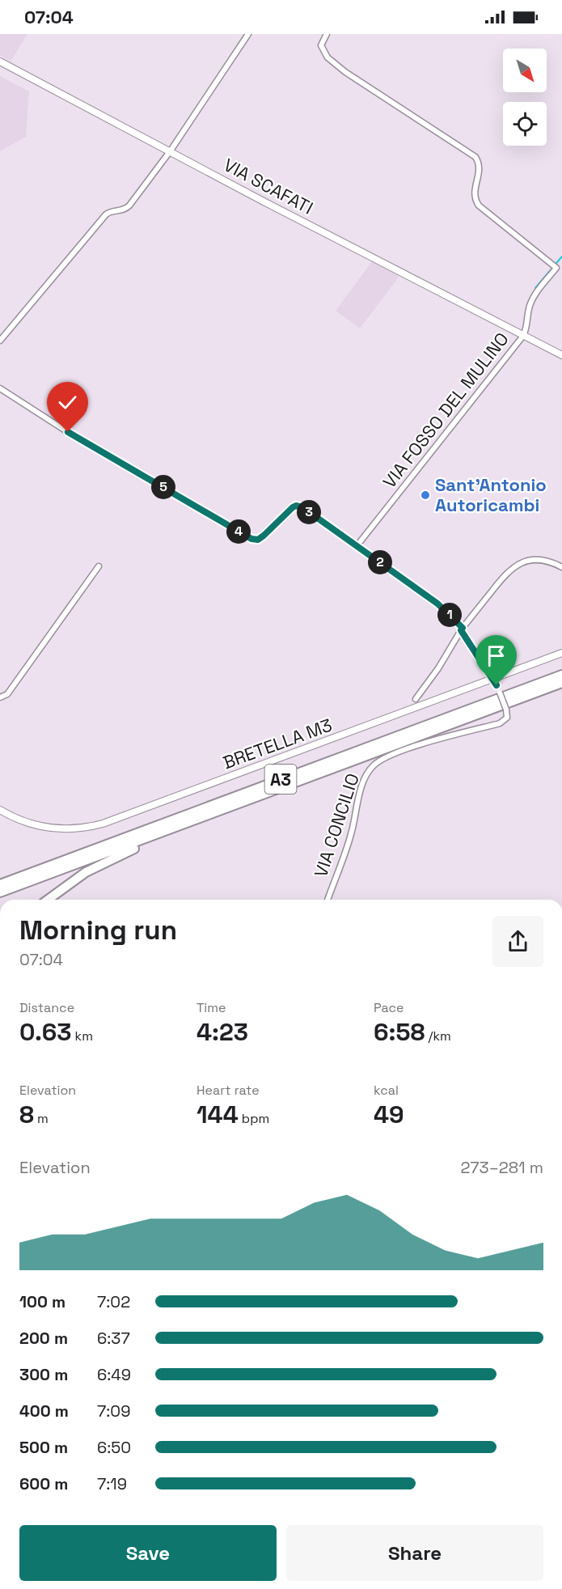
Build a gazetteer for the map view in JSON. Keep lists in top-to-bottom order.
{
  "streets": {
    "highway": ["A3"],
    "street": [
      "VIA SCAFATI",
      "VIA FOSSO DEL MULINO",
      "BRETELLA M3",
      "VIA CONCILIO"
    ]
  },
  "crossings": [
    ["VIA SCAFATI", "VIA FOSSO DEL MULINO"],
    ["VIA FOSSO DEL MULINO", "VIA CONCILIO"]
  ],
  "places": ["Sant'Antonio Autoricambi"],
  "north": "bottom right",
  "page": {
    "status": "07:04",
    "pins": [
      "5",
      "3",
      "4",
      "2",
      "1"
    ],
    "heading": ["Morning run", "07:04"],
    "stats": [
      ["Distance", "0.63 km"],
      ["Time", "4:23"],
      ["Pace", "6:58 /km"],
      ["Elevation", "8 m"],
      ["Heart rate", "144 bpm"],
      ["kcal", "49"]
    ],
    "chart": ["Elevation", "273–281 m"],
    "list": [
      {
        "name": "100 m",
        "note": "7:02"
      },
      {
        "name": "200 m",
        "note": "6:37"
      },
      {
        "name": "300 m",
        "note": "6:49"
      },
      {
        "name": "400 m",
        "note": "7:09"
      },
      {
        "name": "500 m",
        "note": "6:50"
      },
      {
        "name": "600 m",
        "note": "7:19"
      }
    ],
    "buttons": ["Save", "Share"]
  }
}
